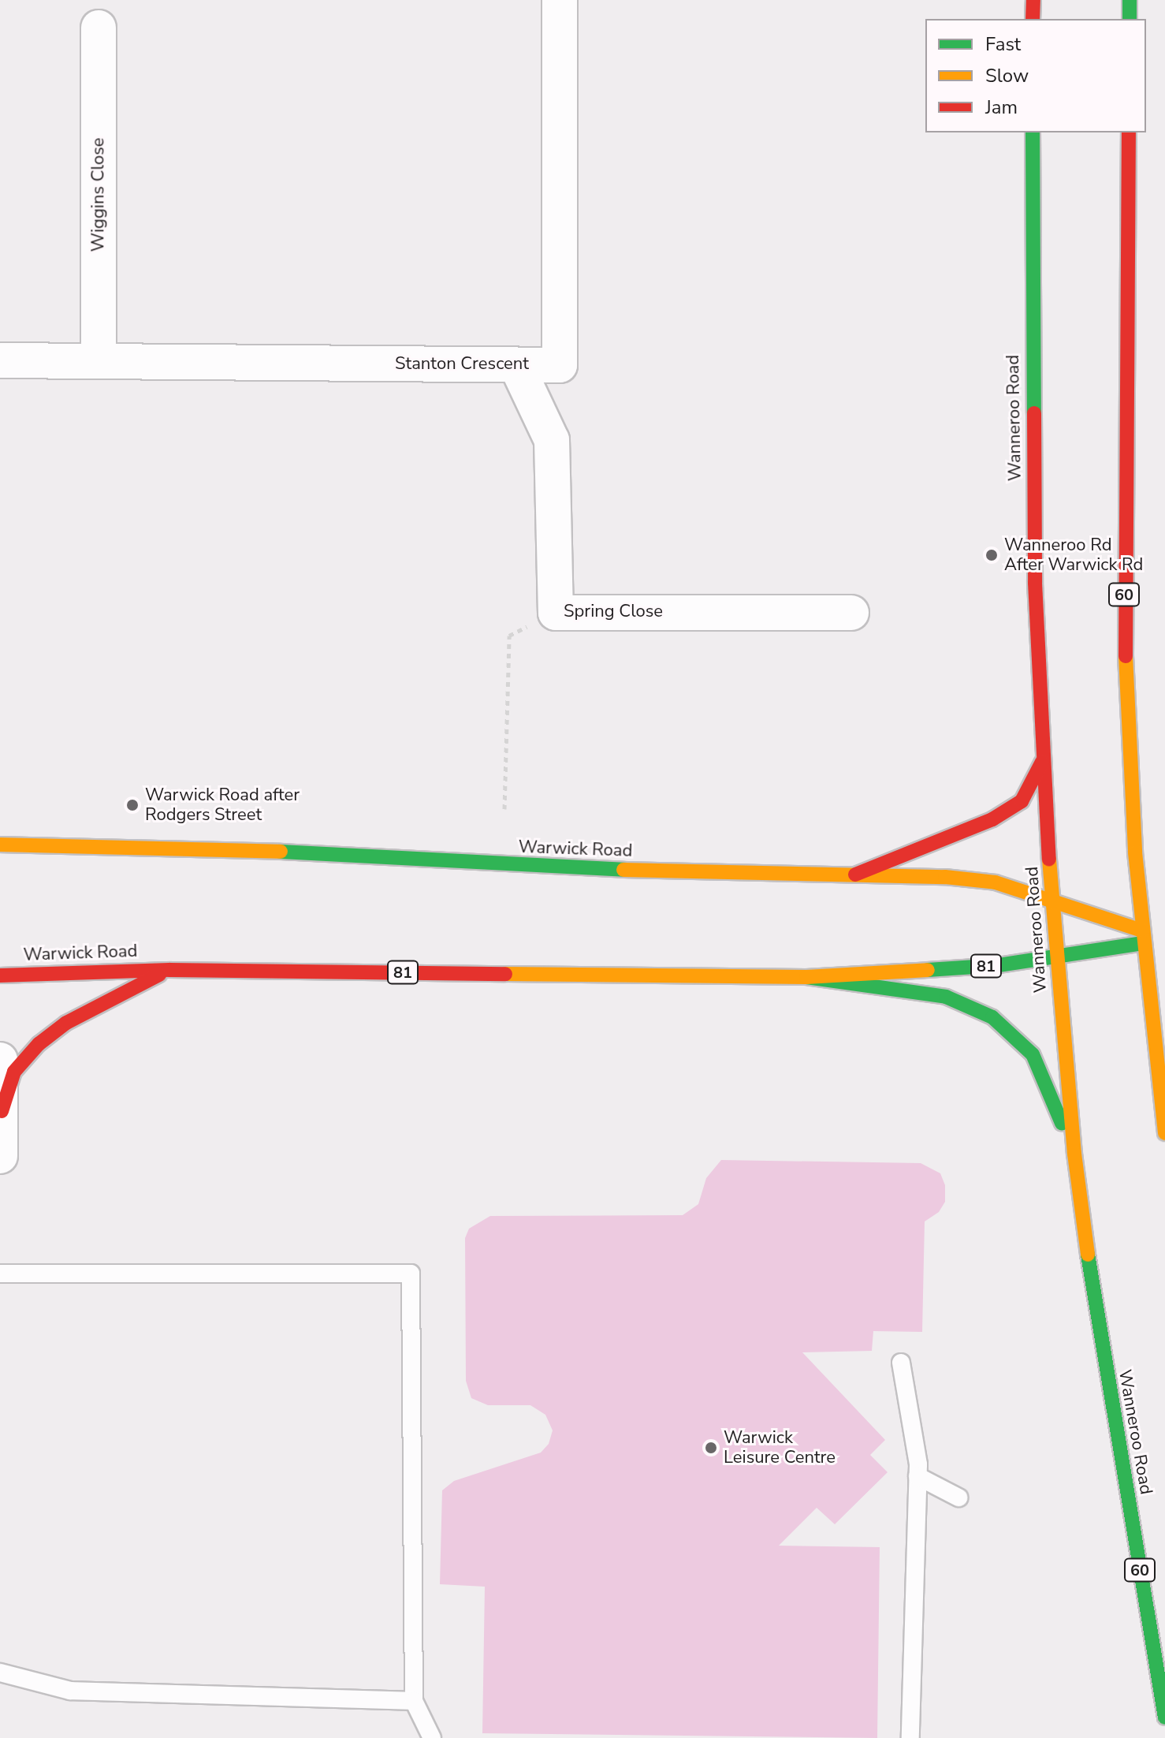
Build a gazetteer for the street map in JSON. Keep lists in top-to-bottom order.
{
  "streets": {
    "main road": [
      "Wanneroo Road",
      "60",
      "Warwick Road",
      "81"
    ],
    "street": ["Wiggins Close", "Stanton Crescent", "Spring Close"]
  },
  "crossings": [
    ["Wiggins Close", "Stanton Crescent"],
    ["Stanton Crescent", "Spring Close"],
    ["Wanneroo Road", "Warwick Road"],
    ["60", "Warwick Road"]
  ],
  "places": ["Wanneroo Rd After Warwick Rd", "Warwick Road after Rodgers Street", "Warwick Leisure Centre"],
  "legend": ["Fast", "Slow", "Jam"]
}
